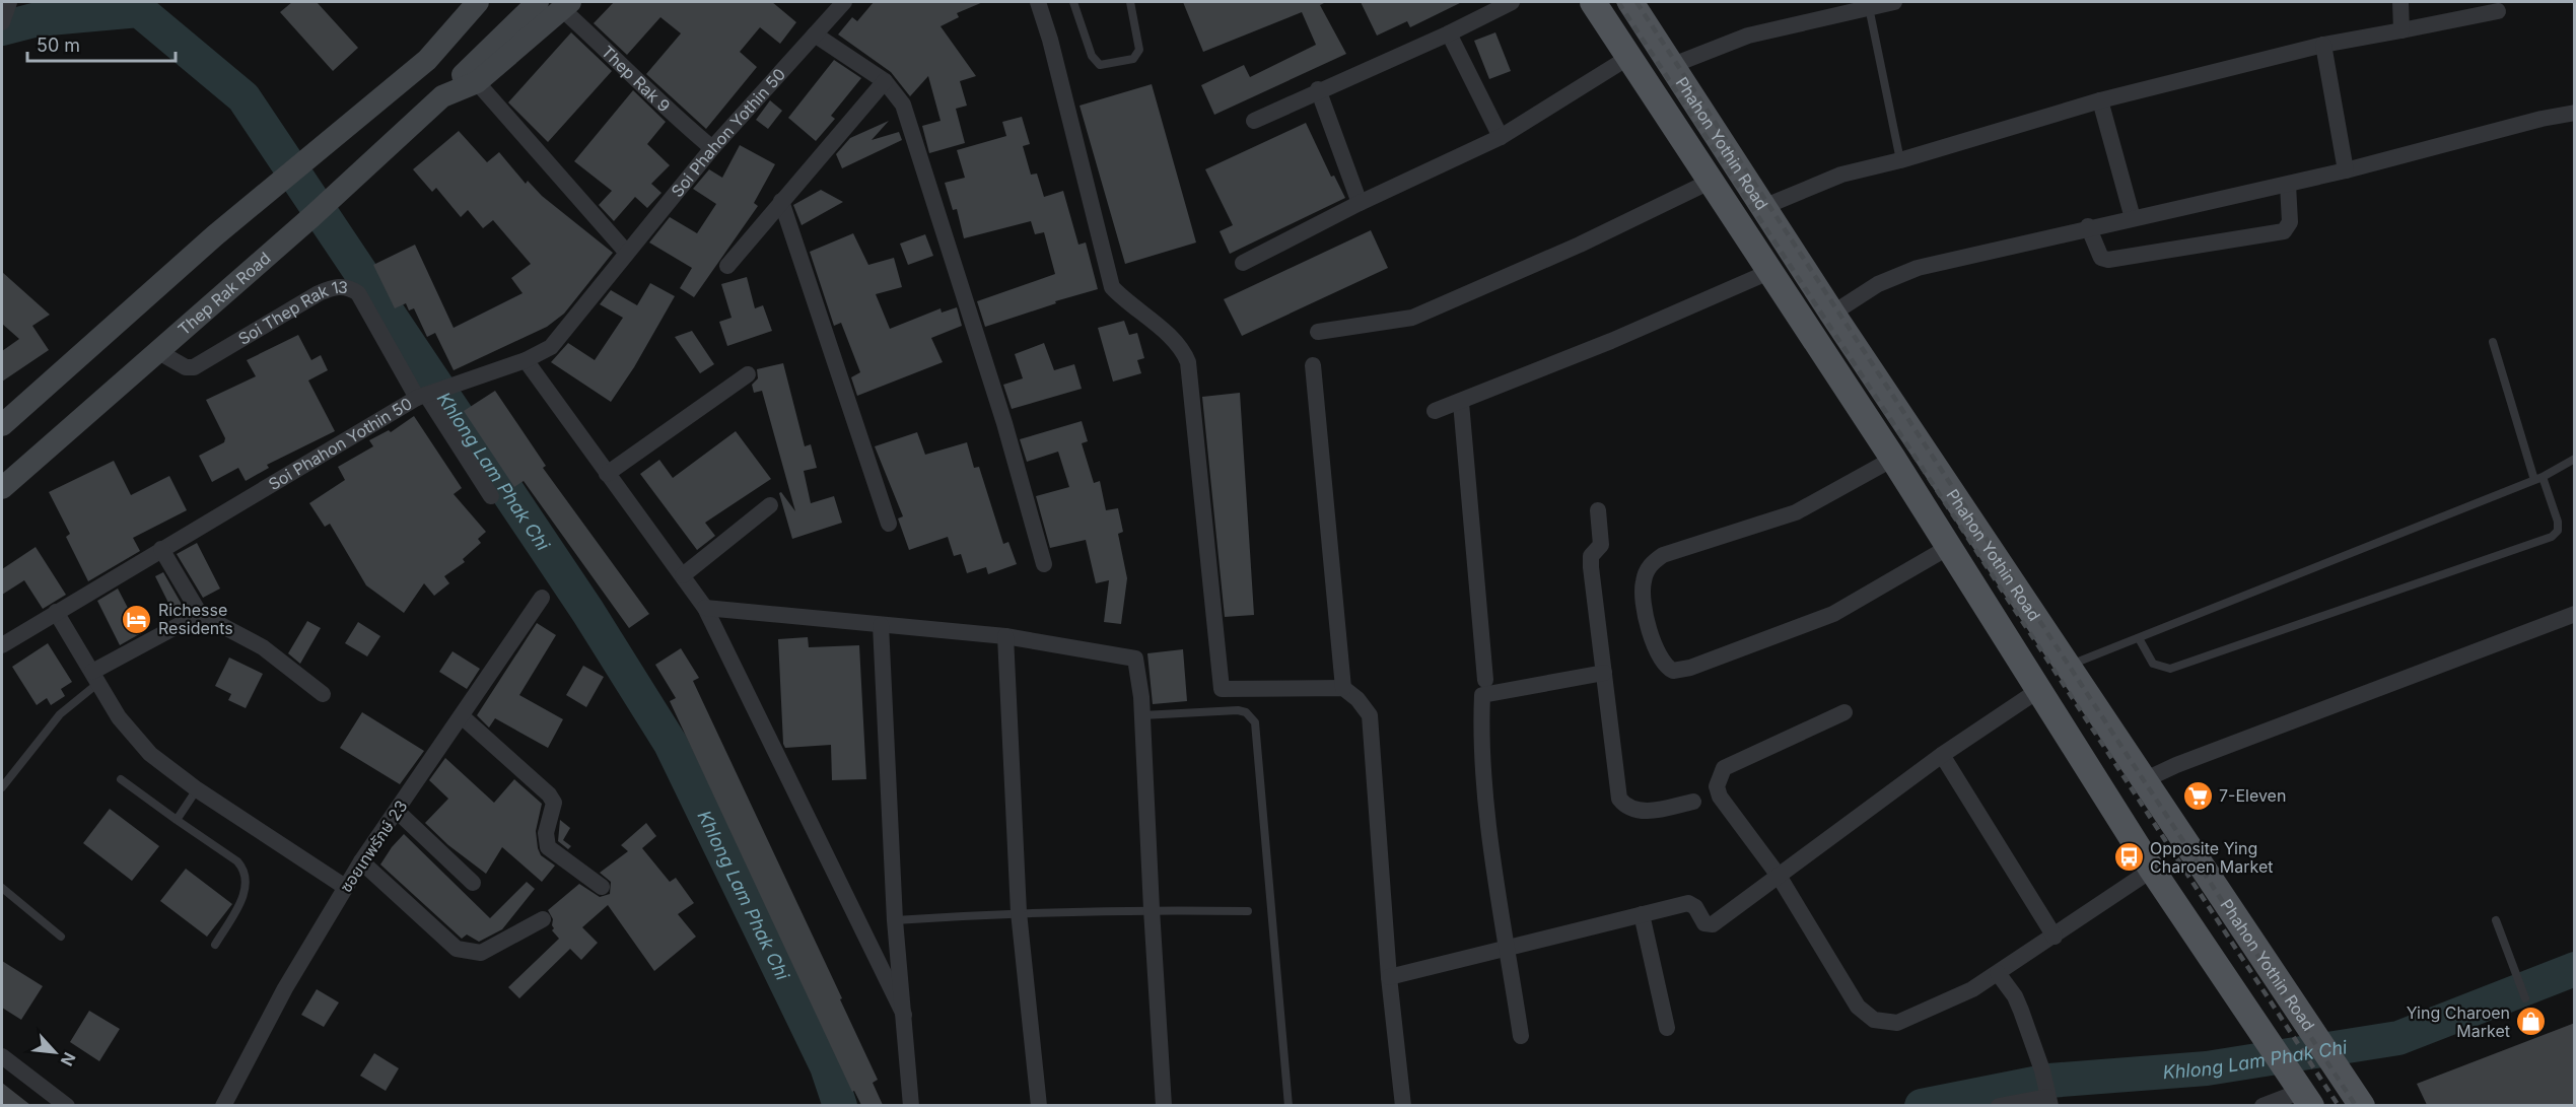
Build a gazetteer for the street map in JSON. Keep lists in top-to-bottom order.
{
  "streets": {
    "main road": ["Phahon Yothin Road", "Thep Rak Road"],
    "street": [
      "Thep Rak 9",
      "Soi Phahon Yothin 50",
      "Soi Thep Rak 13",
      "ซอยเทพรักษ์ 23"
    ]
  },
  "crossings": [
    ["Thep Rak 9", "Soi Phahon Yothin 50"],
    ["Thep Rak 9", "Thep Rak Road"],
    ["Soi Phahon Yothin 50", "Soi Thep Rak 13"],
    ["Thep Rak Road", "Soi Thep Rak 13"]
  ],
  "water": ["Khlong Lam Phak Chi"],
  "places": {
    "hotel": ["Richesse Residents"],
    "supermarket": ["7-Eleven"],
    "bus stop": ["Opposite Ying Charoen Market"],
    "shop": ["Ying Charoen Market"]
  },
  "scale_bar": "50 m",
  "north": "bottom right"
}
